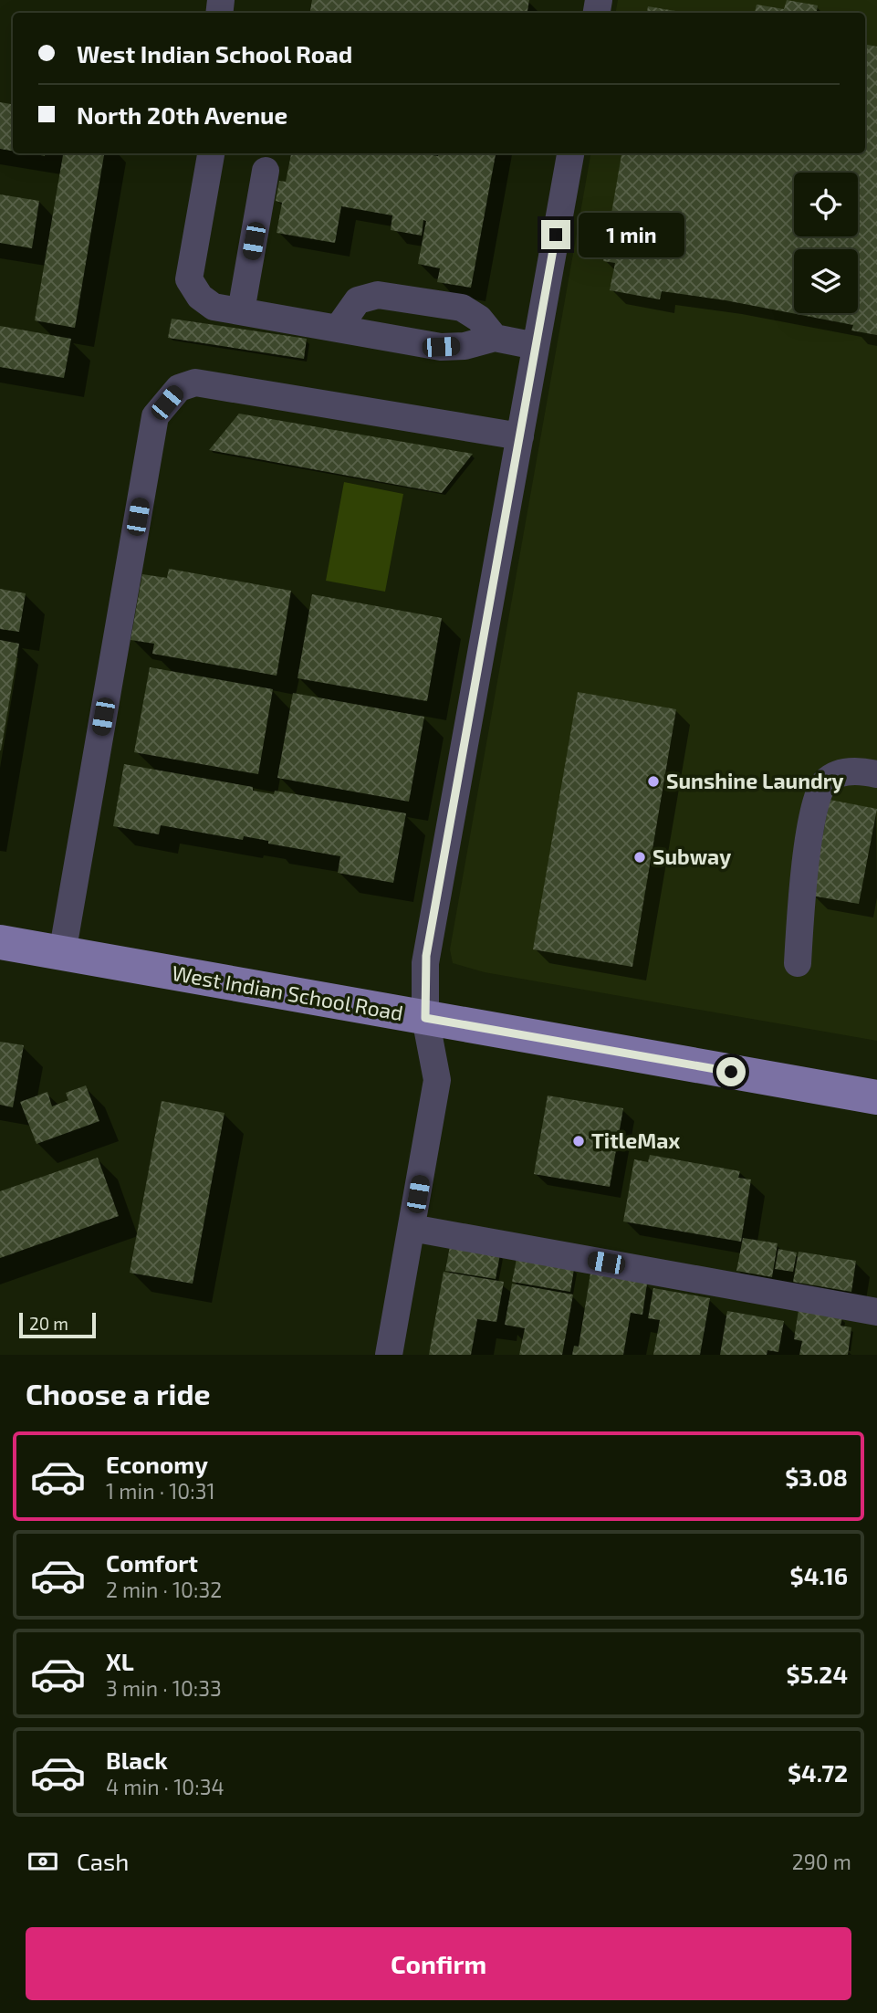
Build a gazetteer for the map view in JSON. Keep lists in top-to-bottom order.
{
  "streets": {
    "main road": ["West Indian School Road"]
  },
  "places": ["Sunshine Laundry", "Subway", "TitleMax"],
  "scale_bar": "20 m",
  "page": {
    "banner": ["West Indian School Road", "North 20th Avenue"],
    "bubble": "1 min",
    "scale": "20 m",
    "heading": "Choose a ride",
    "list": [
      {
        "name": "Economy",
        "note": "1 min · 10:31",
        "value": "$3.08"
      },
      {
        "name": "Comfort",
        "note": "2 min · 10:32",
        "value": "$4.16"
      },
      {
        "name": "XL",
        "note": "3 min · 10:33",
        "value": "$5.24"
      },
      {
        "name": "Black",
        "note": "4 min · 10:34",
        "value": "$4.72"
      }
    ],
    "pay": ["Cash", "290 m"],
    "buttons": "Confirm"
  }
}
